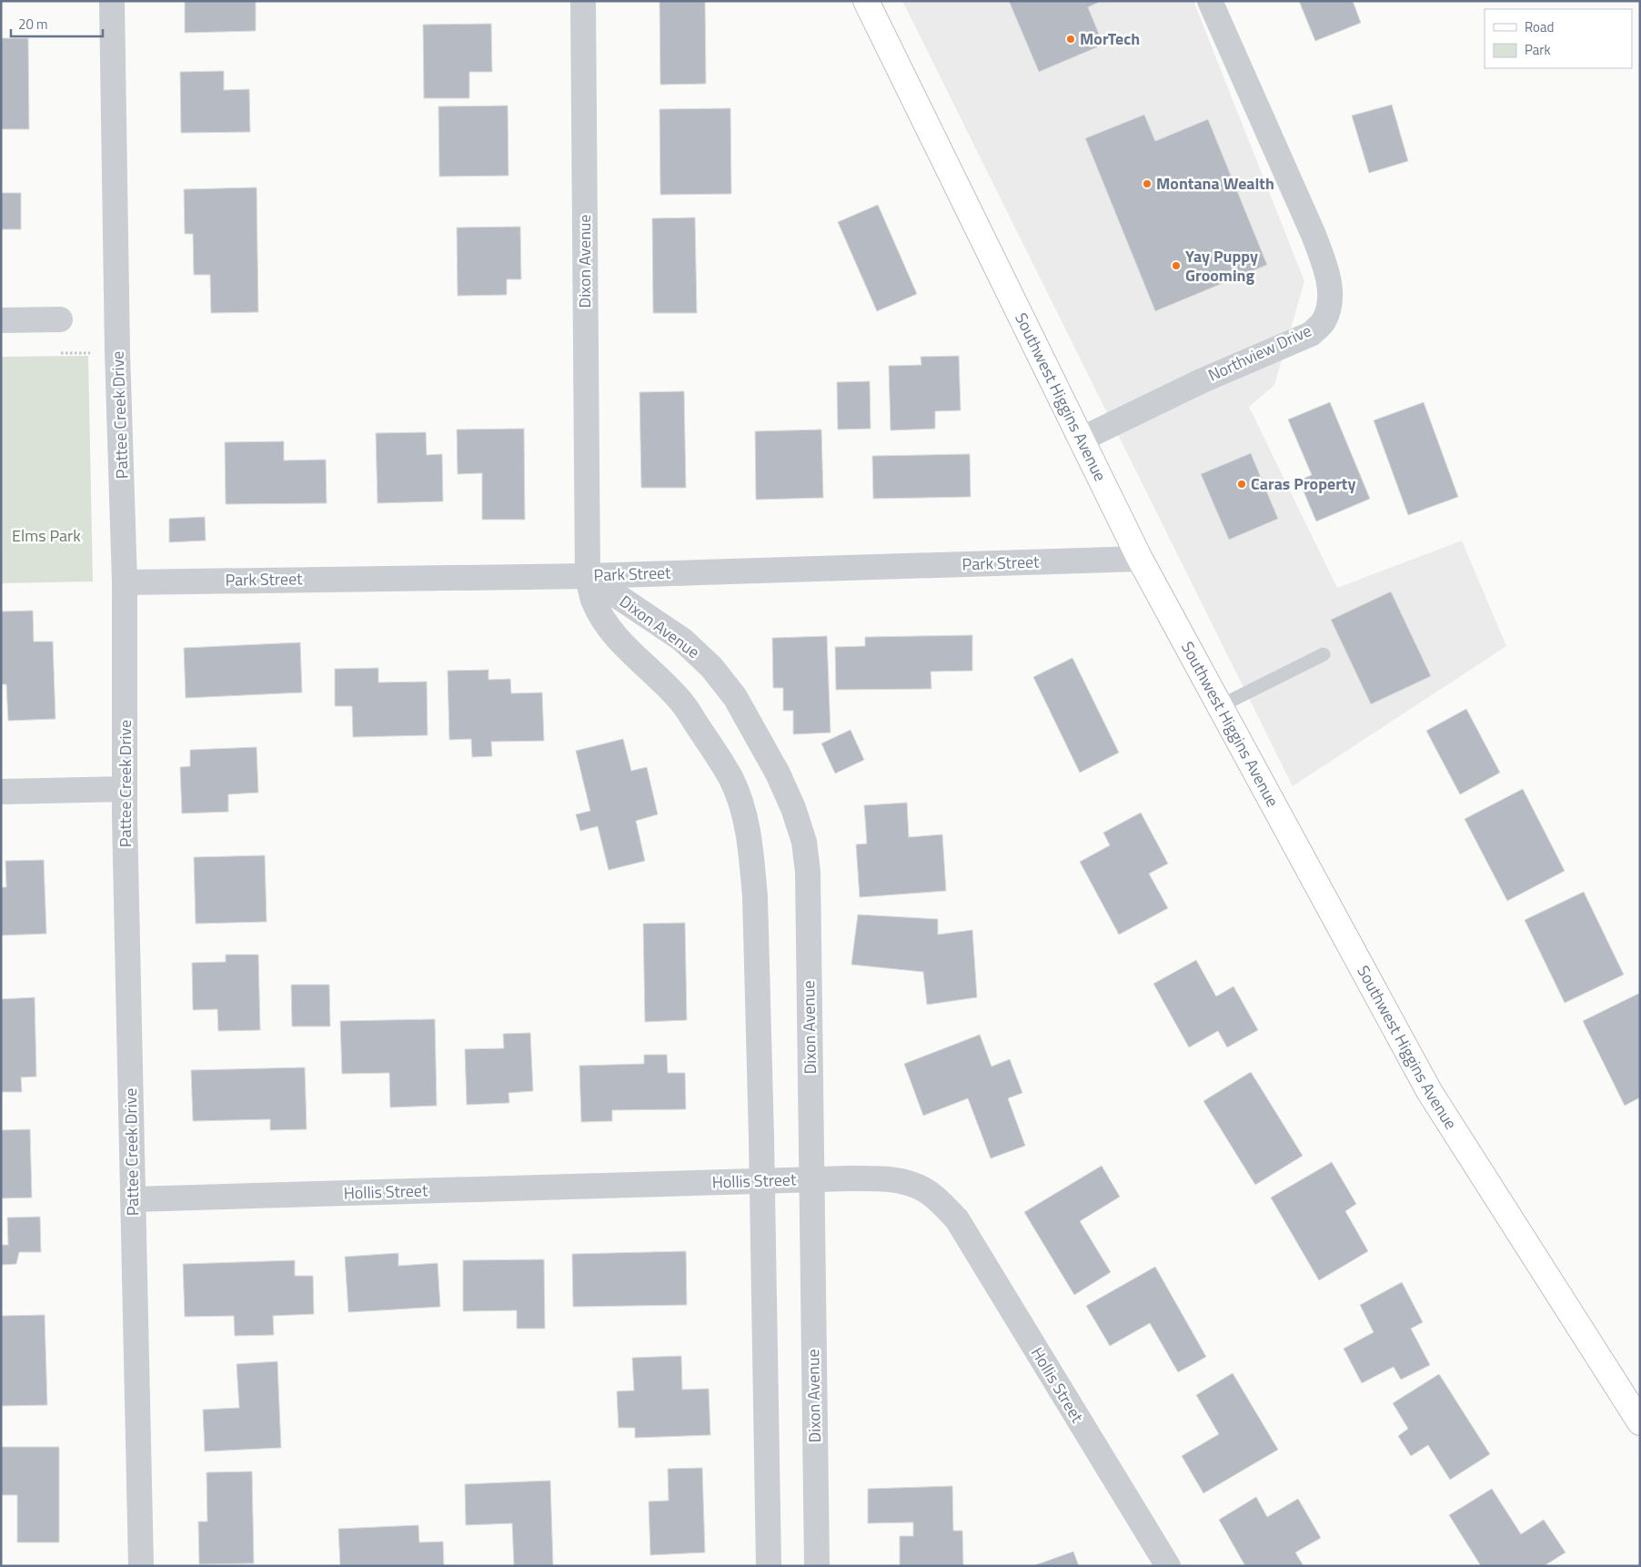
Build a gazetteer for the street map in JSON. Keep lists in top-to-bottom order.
{
  "streets": {
    "main road": ["Southwest Higgins Avenue"],
    "street": [
      "Dixon Avenue",
      "Northview Drive",
      "Pattee Creek Drive",
      "Park Street",
      "Hollis Street"
    ]
  },
  "crossings": [
    ["Dixon Avenue", "Park Street"],
    ["Dixon Avenue", "Hollis Street"],
    ["Northview Drive", "Southwest Higgins Avenue"],
    ["Southwest Higgins Avenue", "Park Street"],
    ["Pattee Creek Drive", "Park Street"],
    ["Pattee Creek Drive", "Hollis Street"]
  ],
  "parks": ["Elms Park"],
  "places": [
    "MorTech",
    "Montana Wealth",
    "Yay Puppy Grooming",
    "Caras Property"
  ],
  "legend": ["Road", "Park"],
  "scale_bar": "20 m"
}
